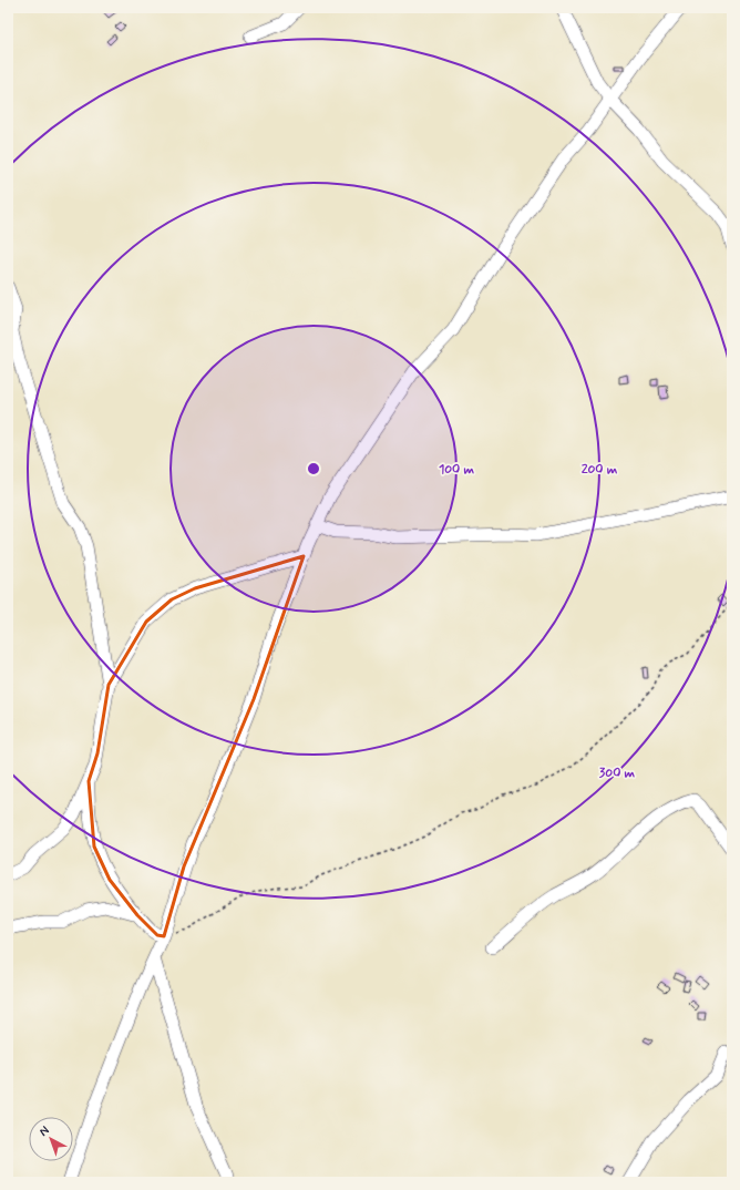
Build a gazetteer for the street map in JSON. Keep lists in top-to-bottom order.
{
  "north": "top left",
  "rings": ["100 m", "200 m", "300 m"]
}
